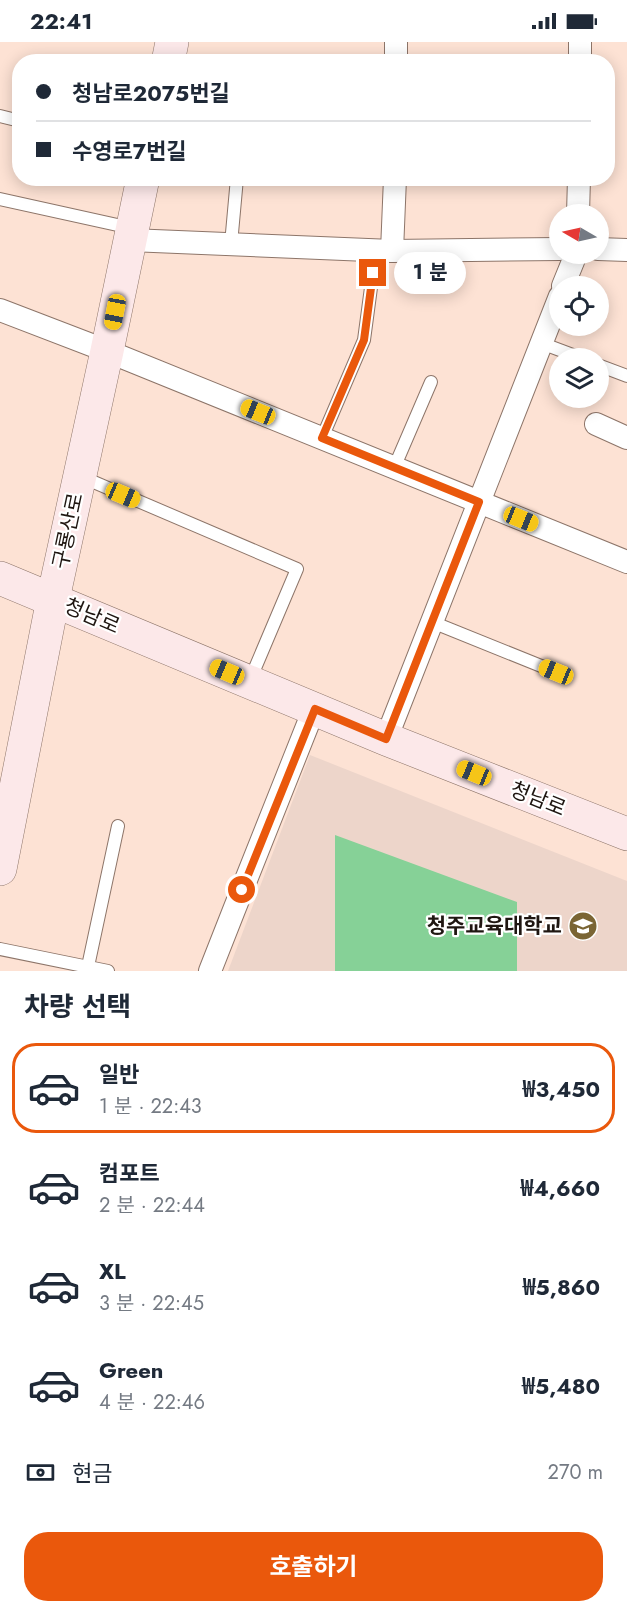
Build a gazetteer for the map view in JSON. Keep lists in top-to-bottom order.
{
  "streets": {
    "street": ["구룡산로", "청남로"]
  },
  "crossings": [
    ["구룡산로", "청남로"]
  ],
  "places": {
    "school or university": ["청주교육대학교"]
  },
  "north": "left",
  "page": {
    "status": "22:41",
    "banner": ["청남로2075번길", "수영로7번길"],
    "bubble": "1 분",
    "heading": "차량 선택",
    "list": [
      {
        "name": "일반",
        "note": "1 분 · 22:43",
        "value": "₩3,450"
      },
      {
        "name": "컴포트",
        "note": "2 분 · 22:44",
        "value": "₩4,660"
      },
      {
        "name": "XL",
        "note": "3 분 · 22:45",
        "value": "₩5,860"
      },
      {
        "name": "Green",
        "note": "4 분 · 22:46",
        "value": "₩5,480"
      }
    ],
    "pay": ["현금", "270 m"],
    "buttons": "호출하기"
  }
}
